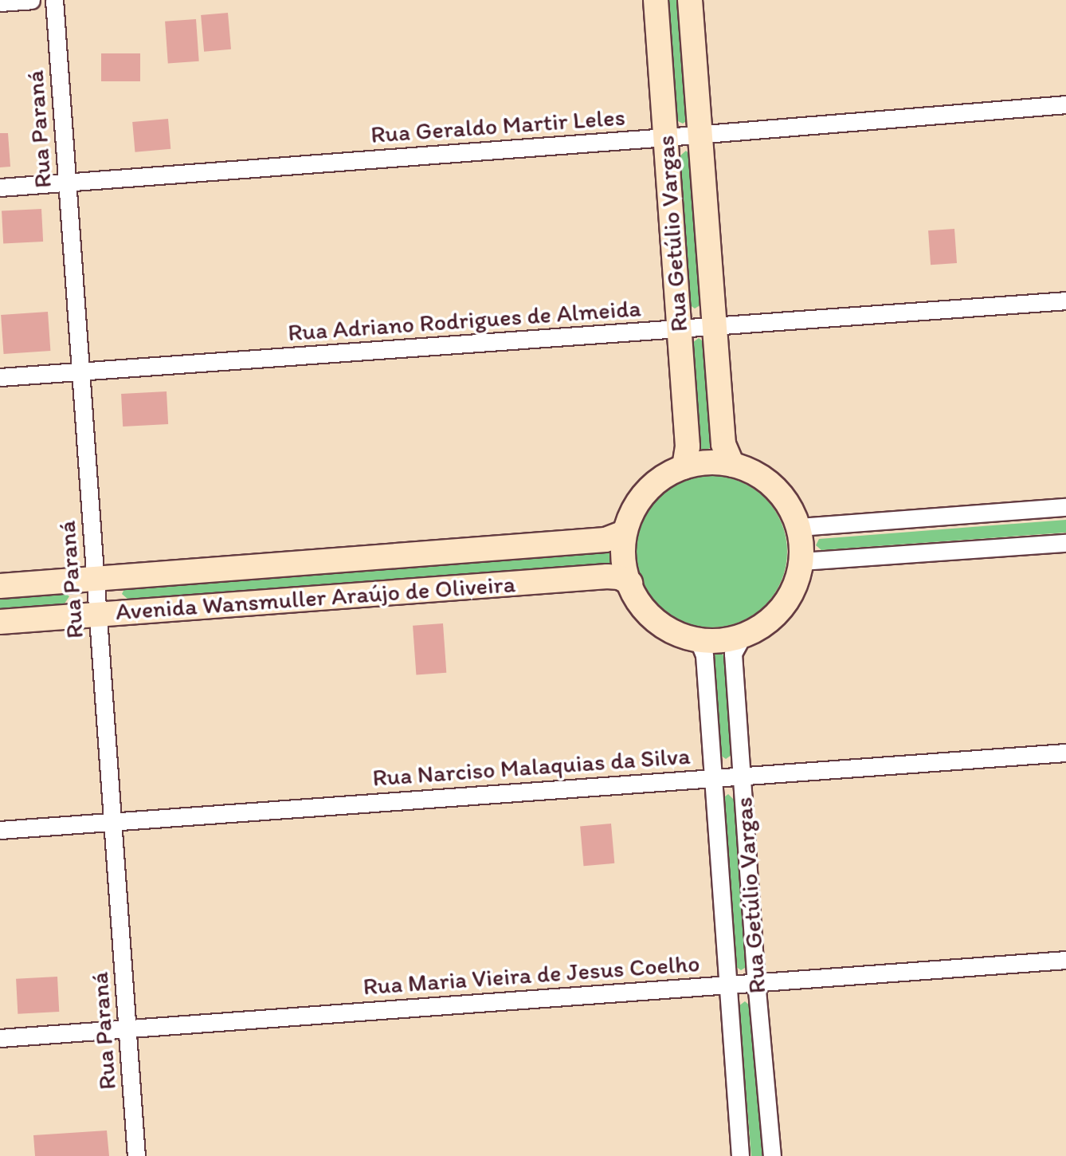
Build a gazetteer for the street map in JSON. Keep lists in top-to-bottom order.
{
  "streets": {
    "street": [
      "Rua Geraldo Martir Leles",
      "Rua Paraná",
      "Rua Getúlio Vargas",
      "Rua Adriano Rodrigues de Almeida",
      "Avenida Wansmuller Araújo de Oliveira",
      "Rua Narciso Malaquias da Silva",
      "Rua Maria Vieira de Jesus Coelho"
    ]
  },
  "crossings": [
    ["Rua Geraldo Martir Leles", "Rua Paraná"],
    ["Rua Geraldo Martir Leles", "Rua Getúlio Vargas"],
    ["Rua Paraná", "Rua Adriano Rodrigues de Almeida"],
    ["Rua Paraná", "Avenida Wansmuller Araújo de Oliveira"],
    ["Rua Paraná", "Rua Narciso Malaquias da Silva"],
    ["Rua Paraná", "Rua Maria Vieira de Jesus Coelho"],
    ["Rua Getúlio Vargas", "Rua Adriano Rodrigues de Almeida"],
    ["Rua Getúlio Vargas", "Avenida Wansmuller Araújo de Oliveira"],
    ["Rua Getúlio Vargas", "Rua Narciso Malaquias da Silva"],
    ["Rua Getúlio Vargas", "Rua Maria Vieira de Jesus Coelho"]
  ]
}
